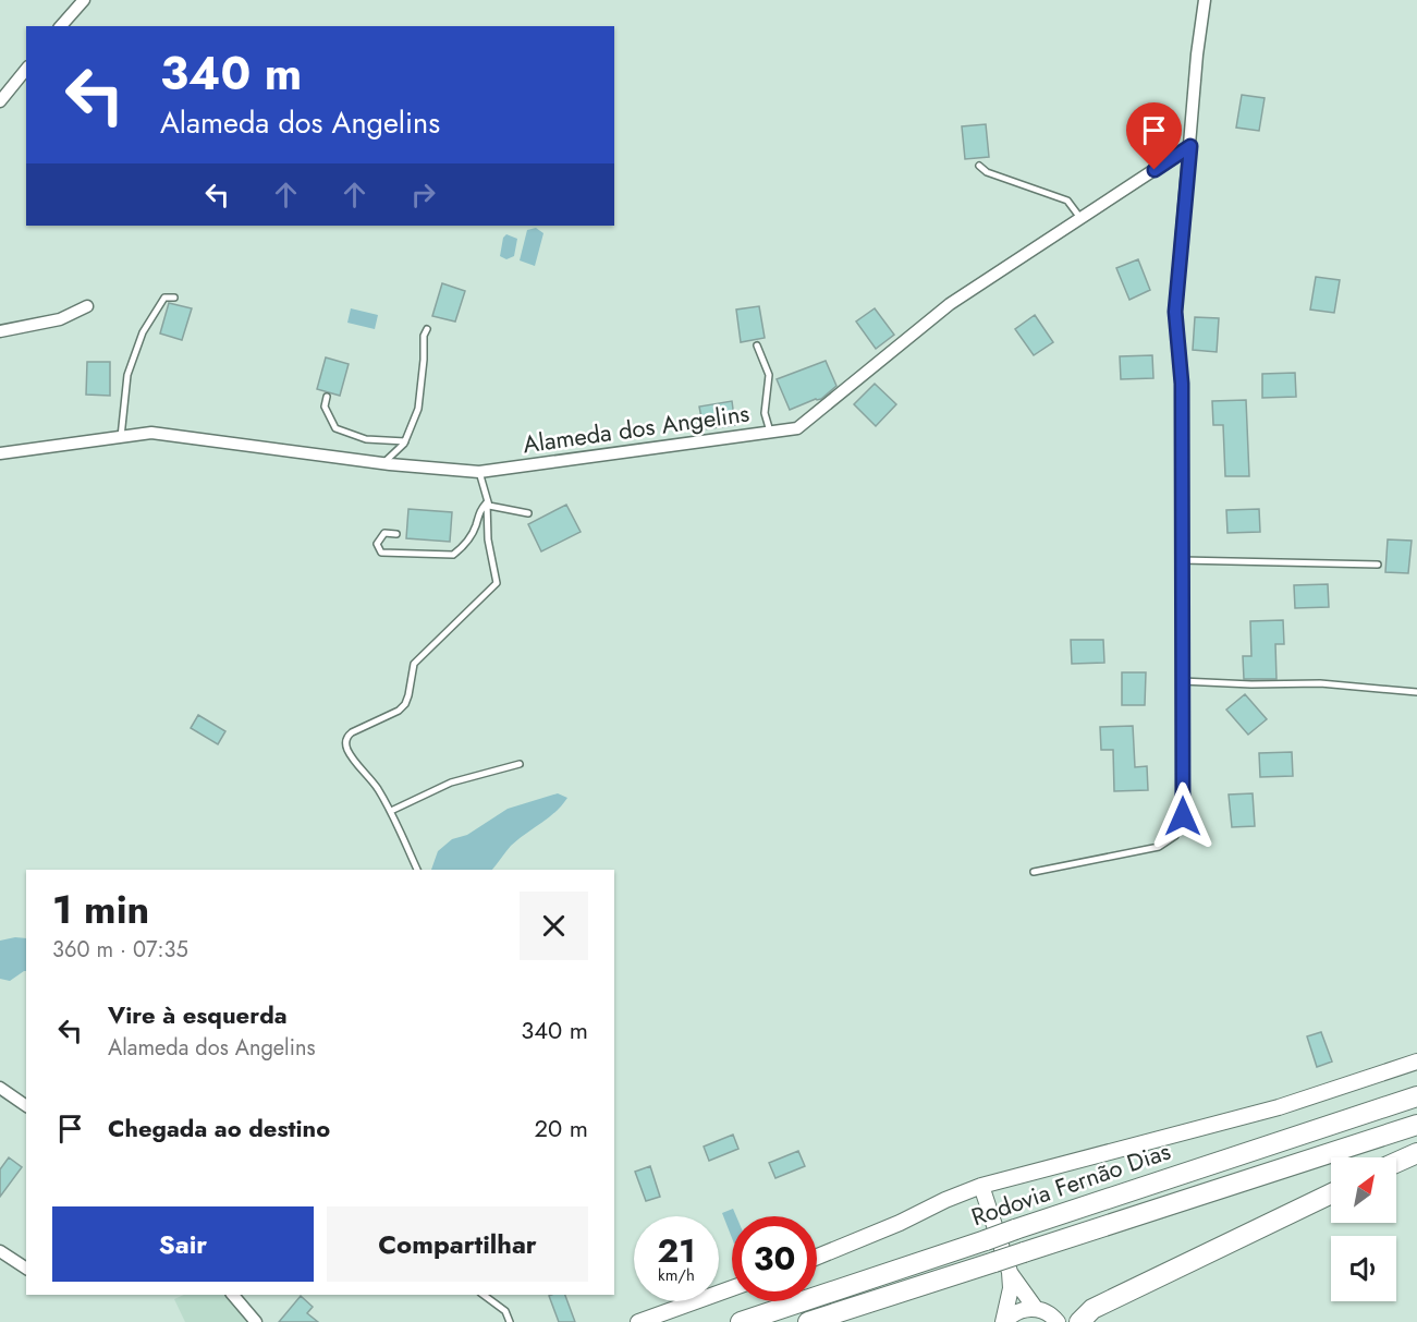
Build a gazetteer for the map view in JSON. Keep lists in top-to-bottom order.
{
  "streets": {
    "highway": ["Rodovia Fernão Dias"],
    "street": ["Alameda dos Angelins"]
  },
  "north": "top right",
  "page": {
    "turn": ["340 m", "Alameda dos Angelins"],
    "heading": ["1 min", "360 m · 07:35"],
    "list": [
      {
        "name": "Vire à esquerda",
        "note": "Alameda dos Angelins",
        "value": "340 m"
      },
      {
        "name": "Chegada ao destino",
        "value": "20 m"
      }
    ],
    "buttons": ["Sair", "Compartilhar"],
    "speed": "21 km/h",
    "limit": "30"
  }
}
